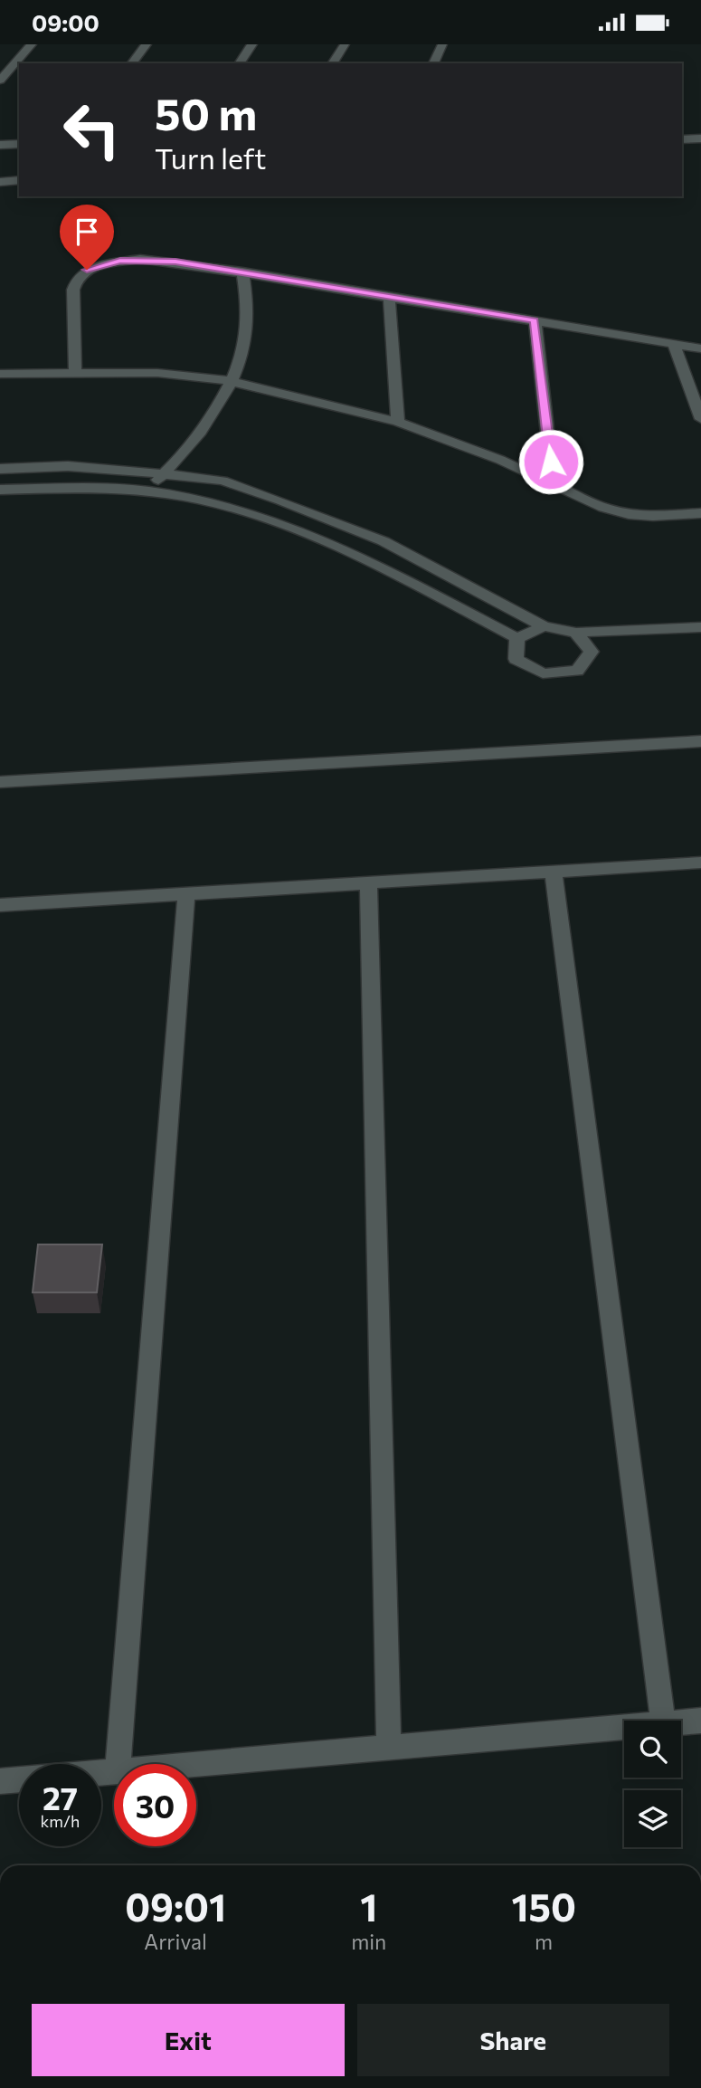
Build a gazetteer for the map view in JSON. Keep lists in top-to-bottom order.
{
  "page": {
    "status": "09:00",
    "turn": ["50 m", "Turn left"],
    "speed": "27 km/h",
    "limit": "30",
    "eta": [
      "09:01",
      "Arrival",
      "1",
      "min",
      "150",
      "m"
    ],
    "buttons": ["Exit", "Share"]
  }
}
